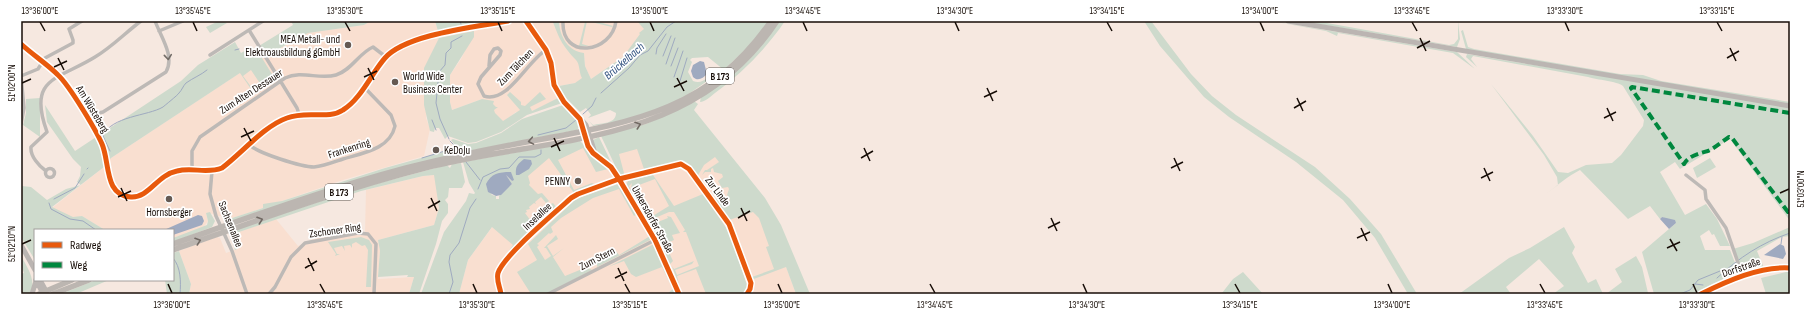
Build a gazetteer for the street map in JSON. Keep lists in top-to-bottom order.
{
  "streets": {
    "main road": ["B 173", "Unkersdorfer Straße"],
    "street": [
      "Zum Tälchen",
      "Zum Alten Dessauer",
      "Am Wüsteberg",
      "Frankenring",
      "Zur Linde",
      "Inselallee",
      "Sachsenallee",
      "Zschoner Ring",
      "Zum Stern",
      "Dorfstraße"
    ]
  },
  "crossings": [
    ["Zum Tälchen", "Unkersdorfer Straße"],
    ["B 173", "Unkersdorfer Straße"],
    ["B 173", "Sachsenallee"],
    ["Zum Alten Dessauer", "Am Wüsteberg"],
    ["Am Wüsteberg", "Sachsenallee"],
    ["Zur Linde", "Inselallee"],
    ["Zur Linde", "Unkersdorfer Straße"],
    ["Inselallee", "Unkersdorfer Straße"],
    ["Unkersdorfer Straße", "Zum Stern"]
  ],
  "water": ["Brückelbach"],
  "places": [
    "MEA Metall- und Elektroausbildung gGmbH",
    "World Wide Business Center",
    "KeDoJu",
    "PENNY",
    "Hornsberger"
  ],
  "legend": ["Radweg", "Weg"],
  "coordinates": [
    "13°36'00\"E",
    "13°35'45\"E",
    "13°35'30\"E",
    "13°35'15\"E",
    "13°35'00\"E",
    "13°34'45\"E",
    "13°34'30\"E",
    "13°34'15\"E",
    "13°34'00\"E",
    "13°33'45\"E",
    "13°33'30\"E",
    "13°33'15\"E",
    "51°02'00\"N",
    "51°03'00\"N",
    "51°02'10\"N"
  ]
}
